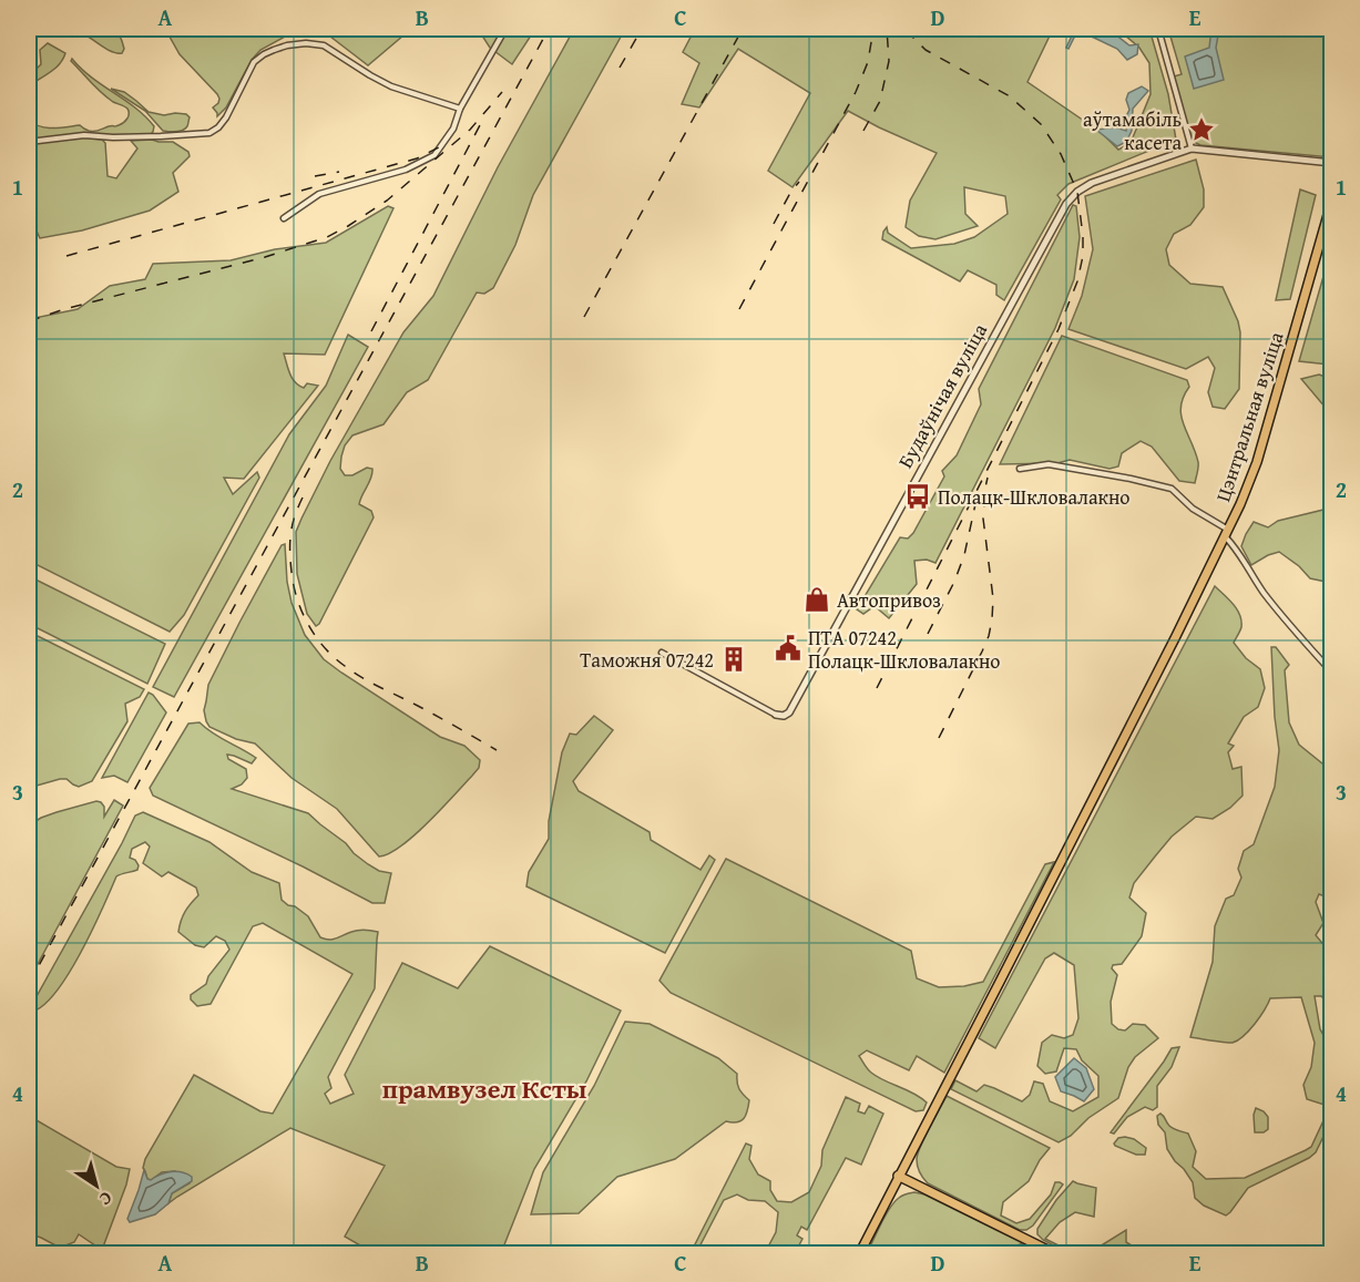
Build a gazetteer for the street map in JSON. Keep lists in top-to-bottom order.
{
  "streets": {
    "main road": ["Цэнтральная вуліца"],
    "street": ["Будаўнічая вуліца"]
  },
  "districts": ["прамвузел Ксты"],
  "places": {
    "place": ["аўтамабіль касета"],
    "bus stop": ["Полацк-Шкловалакно"],
    "shop": ["Автопривоз"],
    "public building": ["ПТА 07242 Полацк-Шкловалакно"],
    "building": ["Таможня 07242"]
  },
  "north": "bottom right",
  "grid": {
    "columns": [
      "A",
      "B",
      "C",
      "D",
      "E"
    ],
    "rows": [
      "1",
      "2",
      "3",
      "4"
    ]
  }
}
